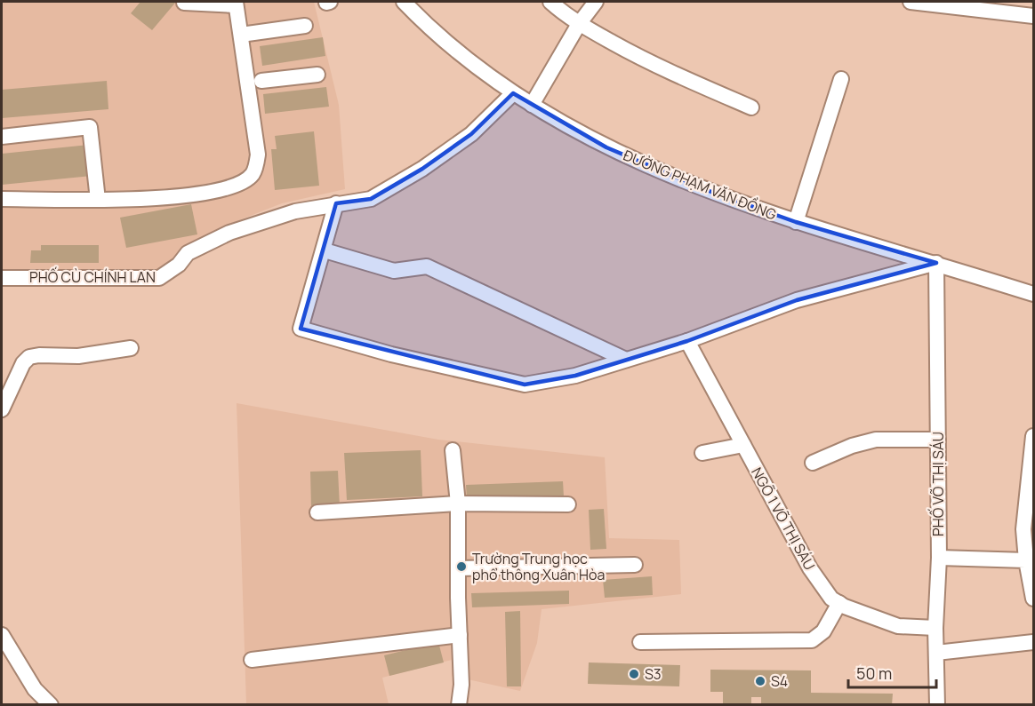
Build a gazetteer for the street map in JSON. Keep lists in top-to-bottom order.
{
  "streets": {
    "street": [
      "ĐƯỜNG PHẠM VĂN ĐỒNG",
      "PHỐ CÙ CHÍNH LAN",
      "PHỐ VÕ THỊ SÁU",
      "NGÕ 1 VÕ THỊ SÁU"
    ]
  },
  "crossings": [
    ["ĐƯỜNG PHẠM VĂN ĐỒNG", "PHỐ CÙ CHÍNH LAN"],
    ["ĐƯỜNG PHẠM VĂN ĐỒNG", "PHỐ VÕ THỊ SÁU"],
    ["PHỐ VÕ THỊ SÁU", "NGÕ 1 VÕ THỊ SÁU"]
  ],
  "places": ["Trường Trung học phổ thông Xuân Hòa", "S3", "S4"],
  "scale_bar": "50 m"
}
